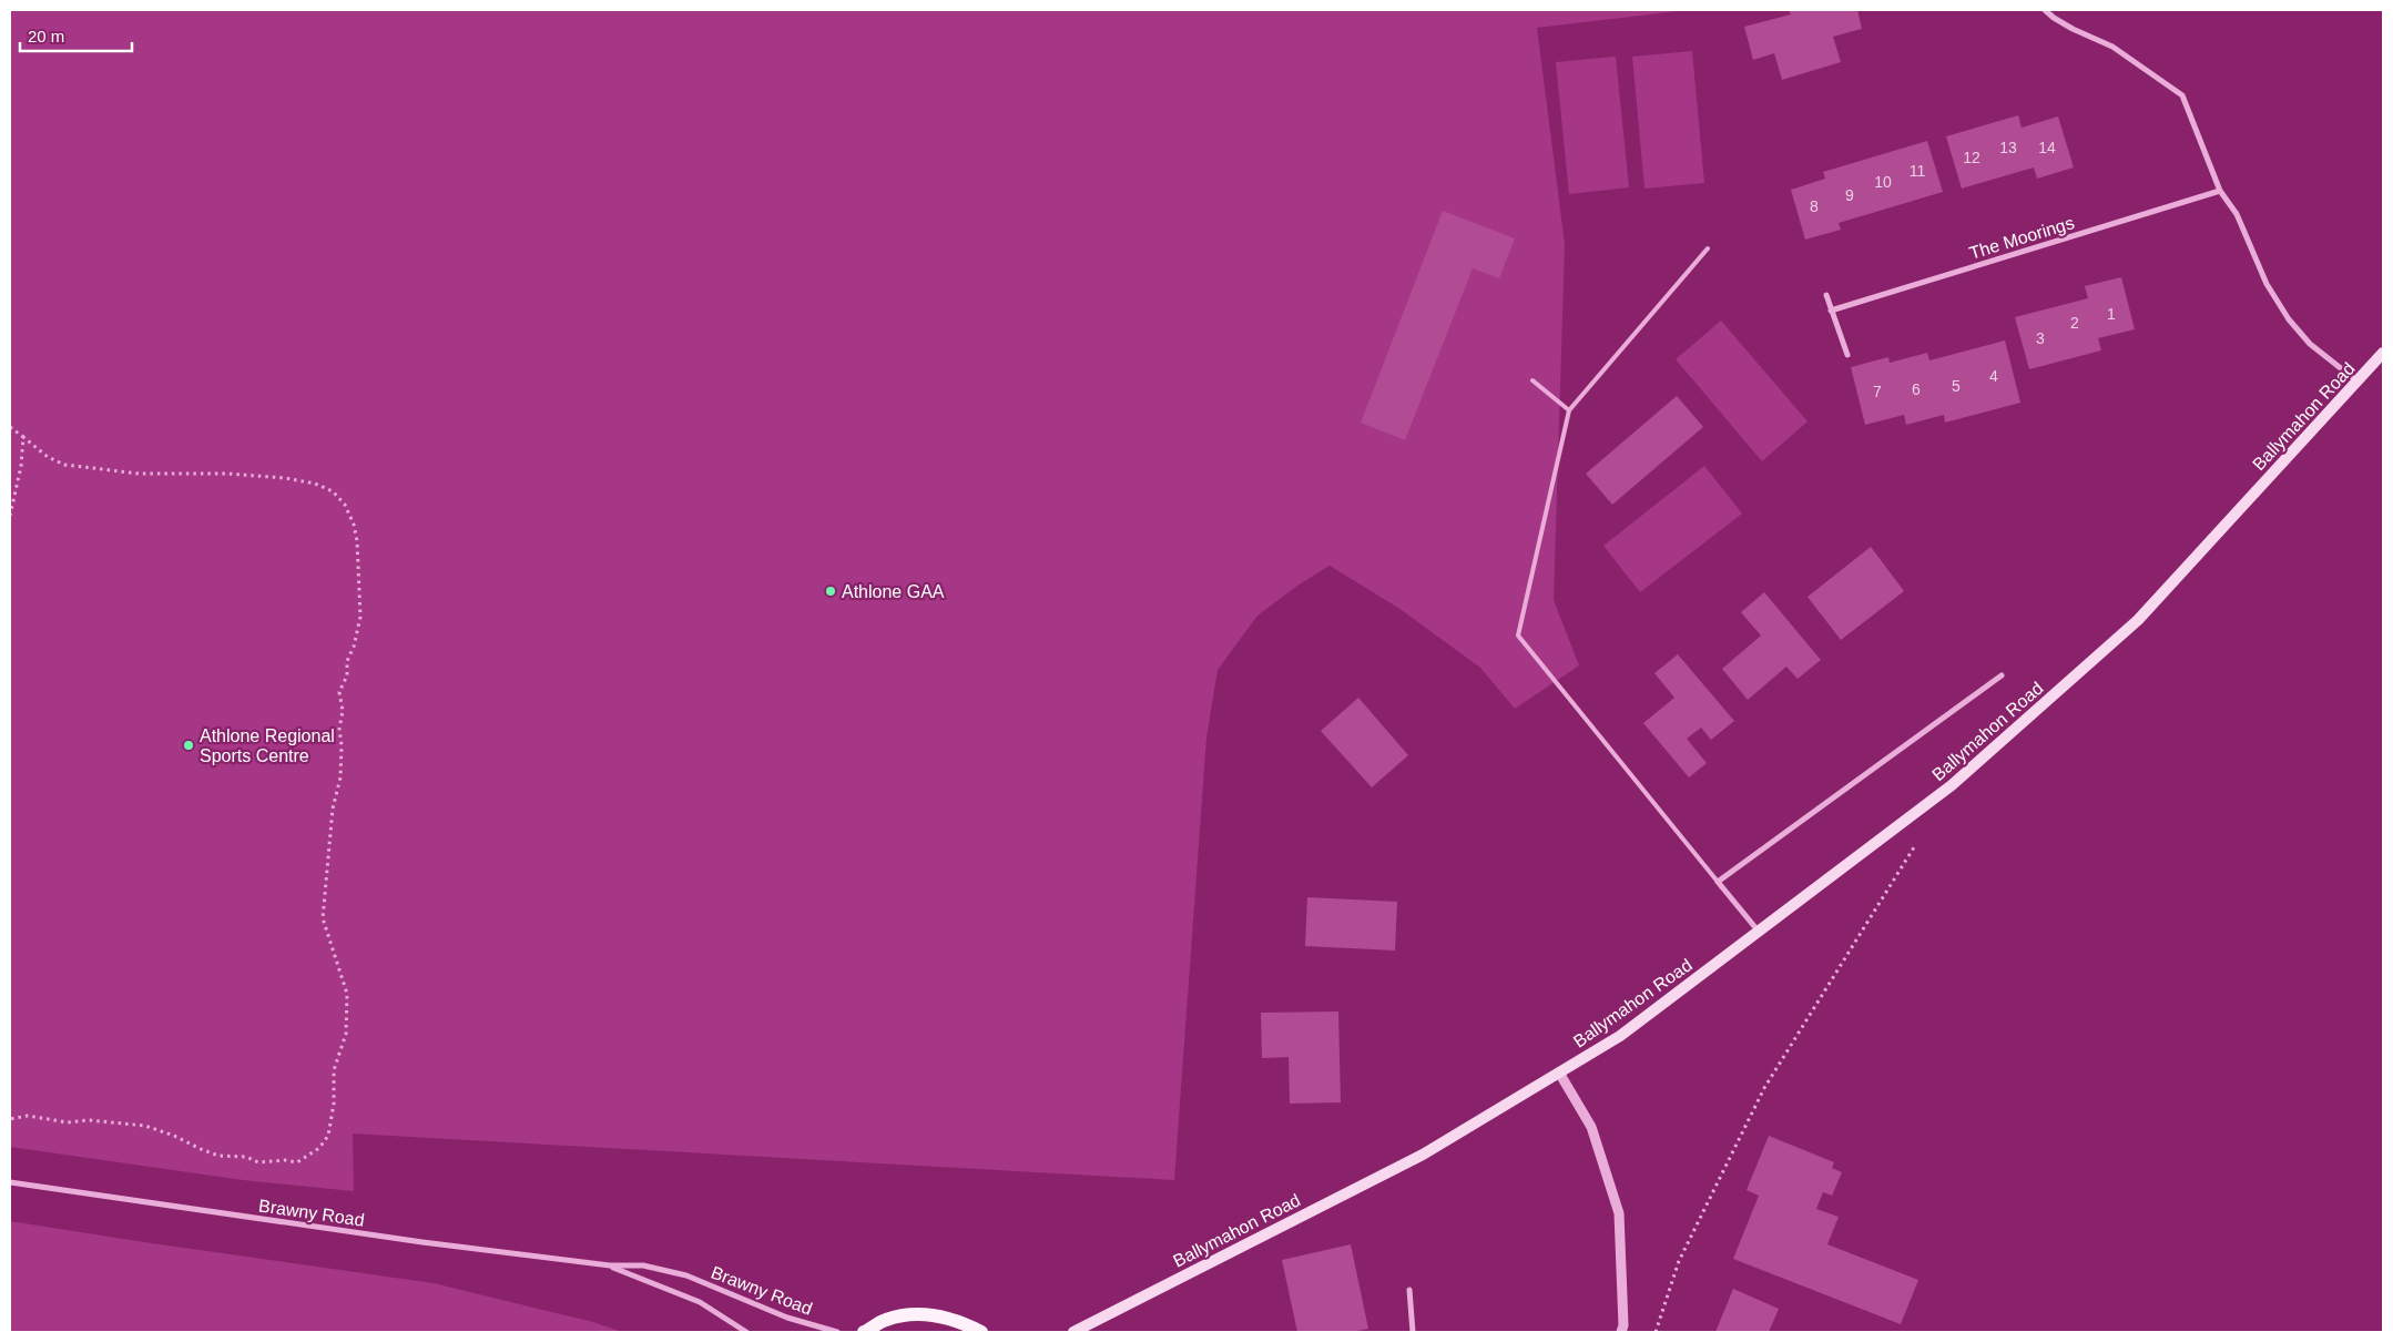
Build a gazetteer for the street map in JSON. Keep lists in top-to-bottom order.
{
  "streets": {
    "main road": ["Ballymahon Road"],
    "street": ["The Moorings", "Brawny Road"]
  },
  "places": ["Athlone GAA", "Athlone Regional Sports Centre"],
  "house_numbers": [
    "13",
    "14",
    "12",
    "11",
    "10",
    "9",
    "8",
    "1",
    "2",
    "3",
    "4",
    "5",
    "6",
    "7"
  ],
  "scale_bar": "20 m"
}
